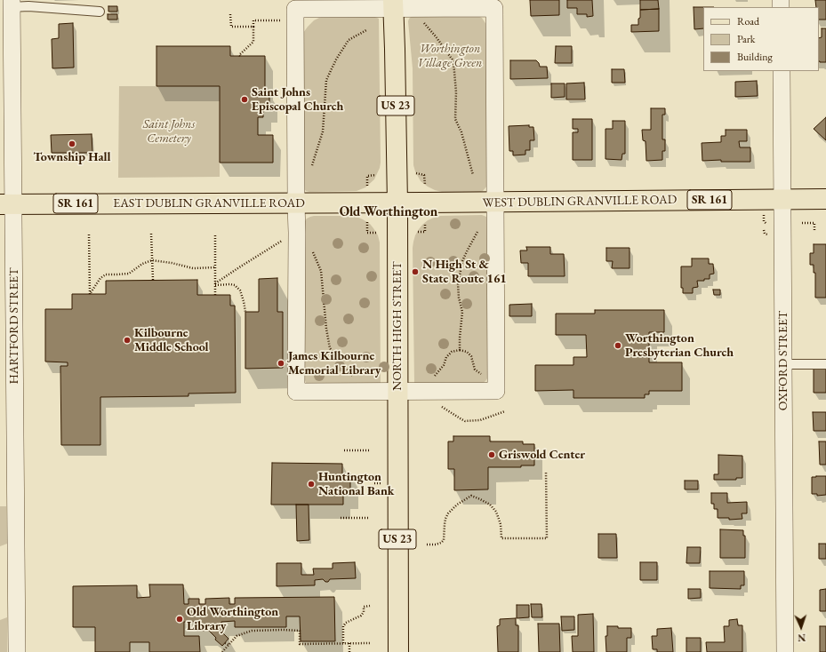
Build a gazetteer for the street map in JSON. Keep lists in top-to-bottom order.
{
  "streets": {
    "main road": [
      "US 23",
      "SR 161",
      "WEST DUBLIN GRANVILLE ROAD",
      "EAST DUBLIN GRANVILLE ROAD",
      "NORTH HIGH STREET"
    ],
    "street": ["HARTFORD STREET", "OXFORD STREET"]
  },
  "crossings": [
    ["WEST DUBLIN GRANVILLE ROAD", "EAST DUBLIN GRANVILLE ROAD"],
    ["WEST DUBLIN GRANVILLE ROAD", "NORTH HIGH STREET"],
    ["WEST DUBLIN GRANVILLE ROAD", "OXFORD STREET"],
    ["EAST DUBLIN GRANVILLE ROAD", "HARTFORD STREET"],
    ["EAST DUBLIN GRANVILLE ROAD", "NORTH HIGH STREET"]
  ],
  "districts": ["Old Worthington"],
  "parks": ["Worthington Village Green", "Saint Johns Cemetery"],
  "places": [
    "Saint Johns Episcopal Church",
    "Township Hall",
    "N High St & State Route 161",
    "Kilbourne Middle School",
    "Worthington Presbyterian Church",
    "James Kilbourne Memorial Library",
    "Griswold Center",
    "Huntington National Bank",
    "Old Worthington Library"
  ],
  "legend": ["Road", "Park", "Building"],
  "north": "bottom"
}
